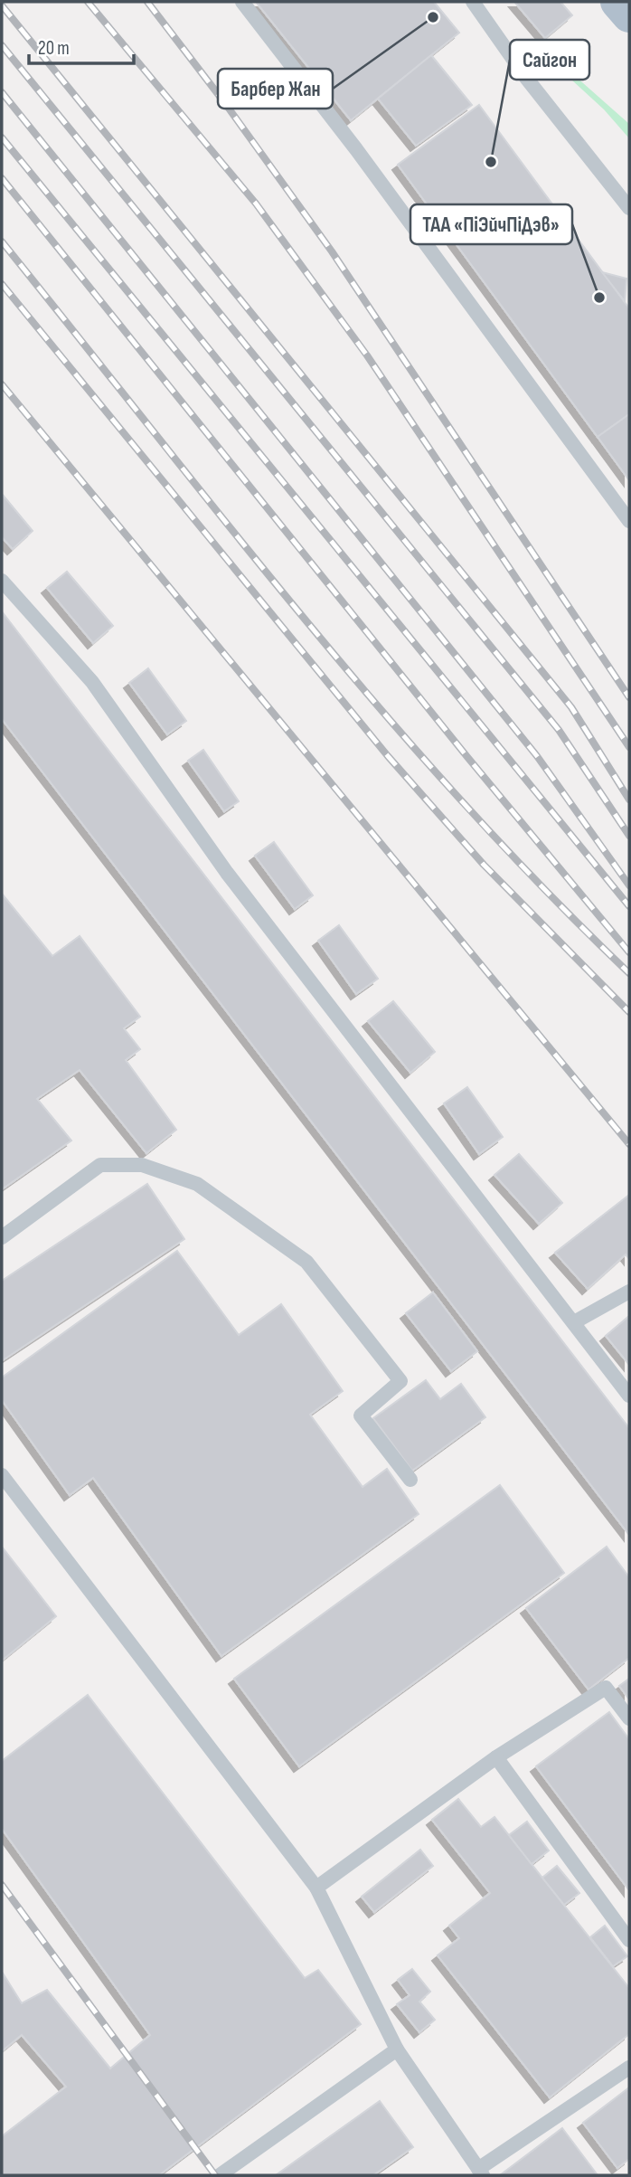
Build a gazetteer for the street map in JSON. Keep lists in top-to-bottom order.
{
  "places": ["Барбер Жан", "Сайгон", "ТАА «ПіЭйчПіДэв»"],
  "scale_bar": "20 m"
}
